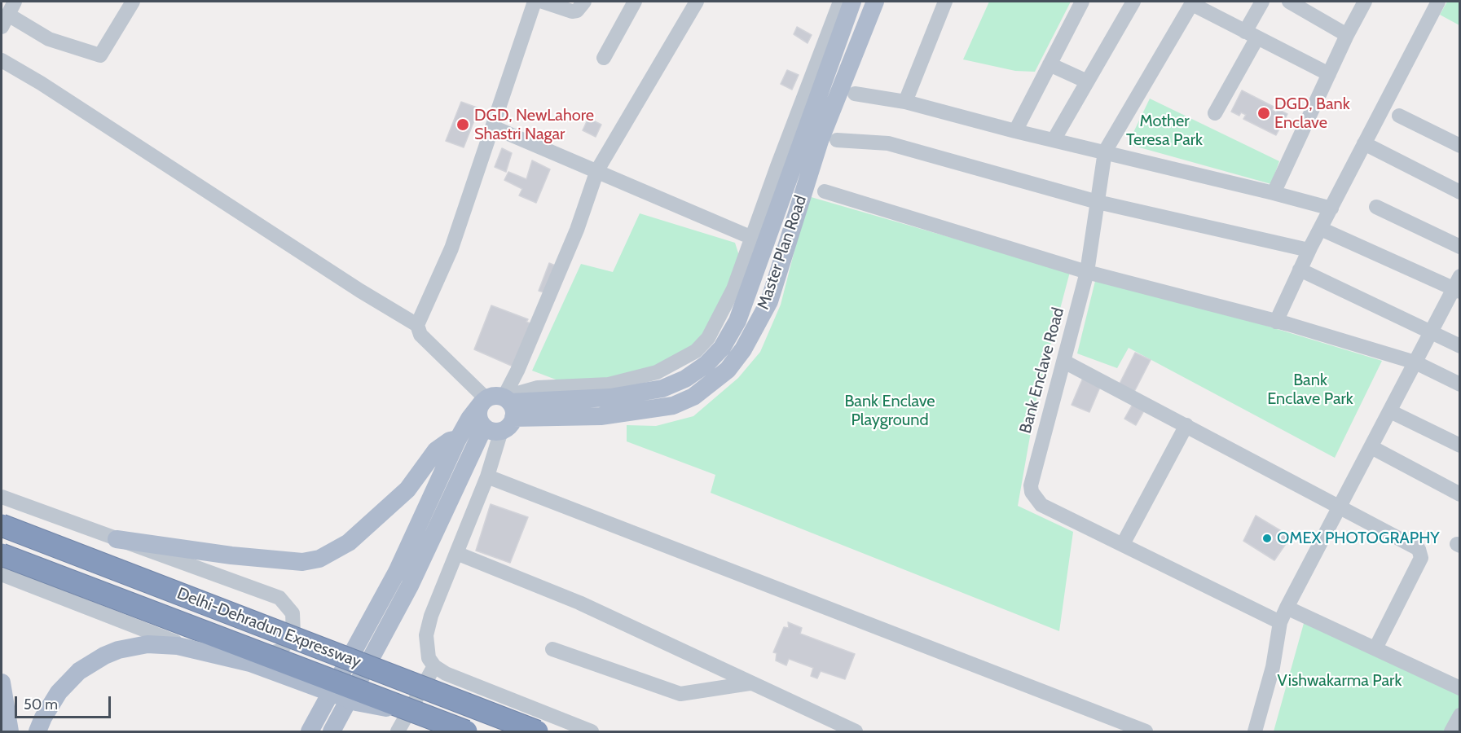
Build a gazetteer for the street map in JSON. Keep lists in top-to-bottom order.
{
  "streets": {
    "highway": ["Delhi-Dehradun Expressway"],
    "main road": ["Master Plan Road"],
    "street": ["Bank Enclave Road"]
  },
  "parks": [
    "Mother Teresa Park",
    "Bank Enclave Park",
    "Bank Enclave Playground",
    "Vishwakarma Park"
  ],
  "places": ["DGD, Bank Enclave", "DGD, NewLahore Shastri Nagar", "OMEX PHOTOGRAPHY"],
  "scale_bar": "50 m"
}
